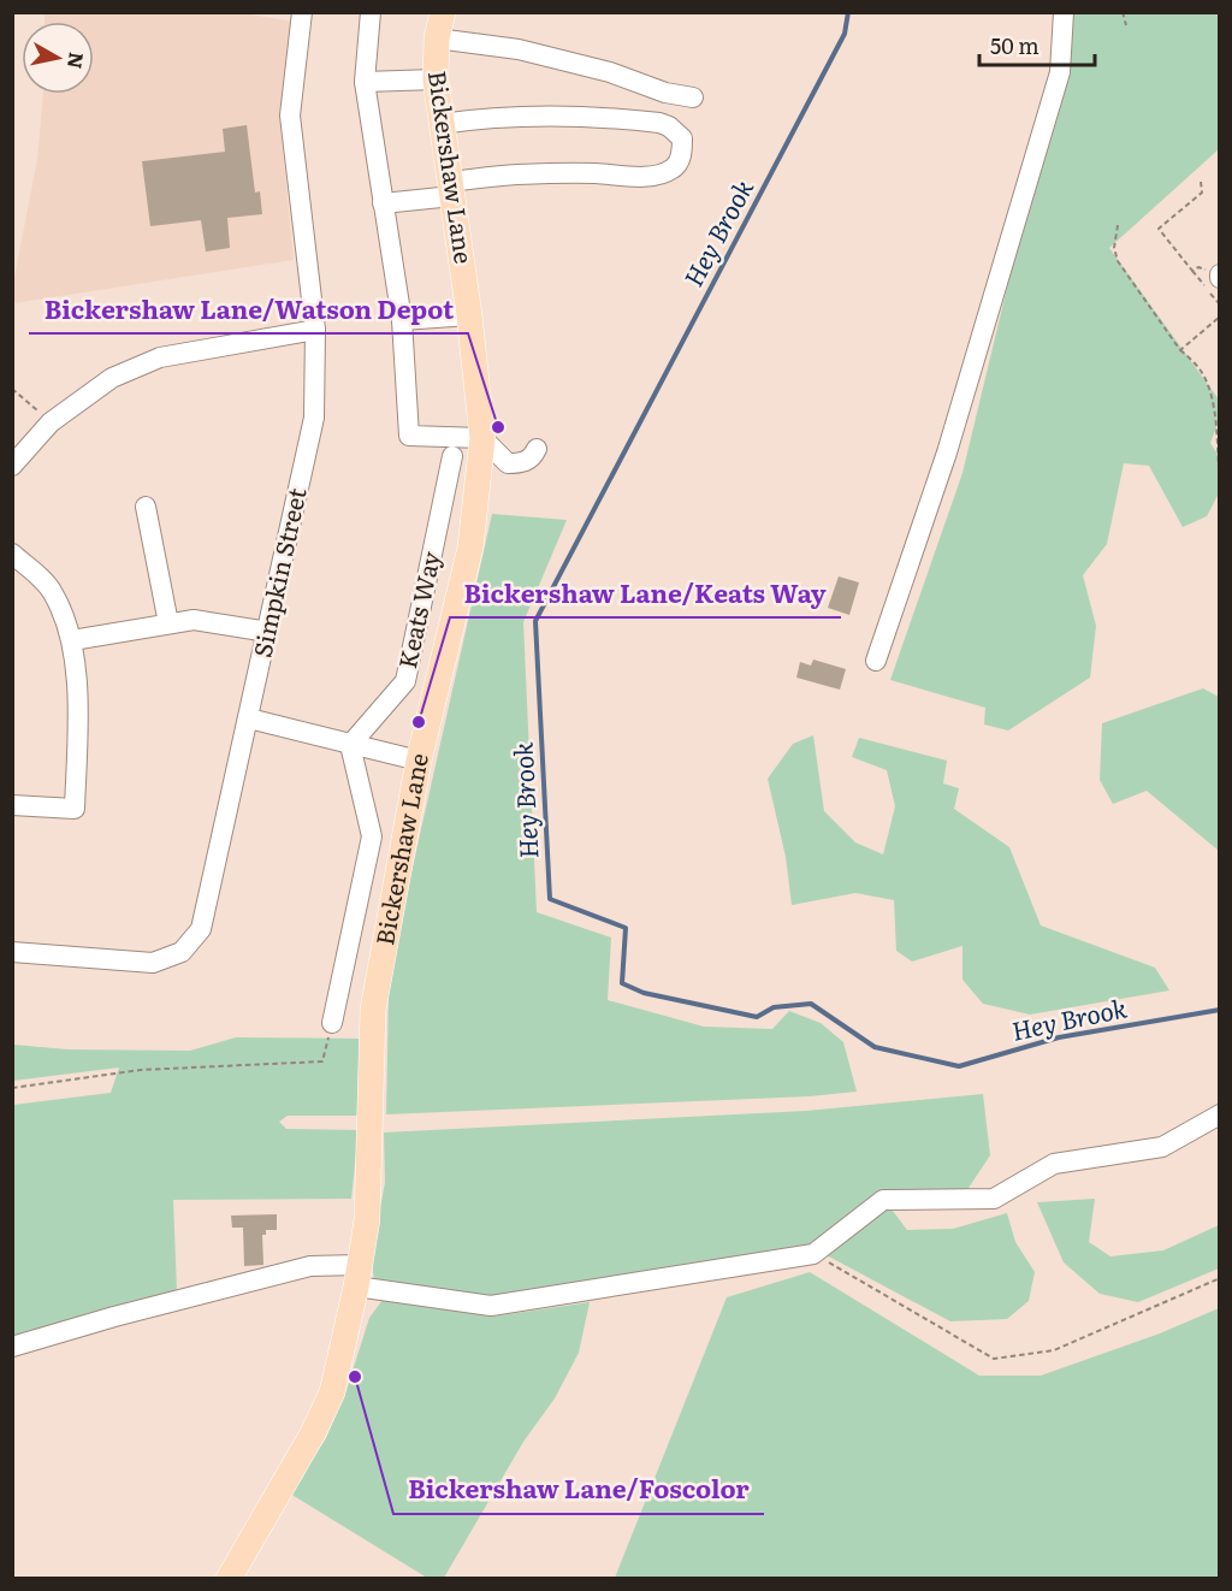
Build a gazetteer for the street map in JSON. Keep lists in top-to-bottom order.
{
  "streets": {
    "main road": ["Bickershaw Lane"],
    "street": ["Simpkin Street", "Keats Way"]
  },
  "water": ["Hey Brook"],
  "places": ["Bickershaw Lane/Watson Depot", "Bickershaw Lane/Keats Way", "Bickershaw Lane/Foscolor"],
  "scale_bar": "50 m",
  "north": "right"
}
